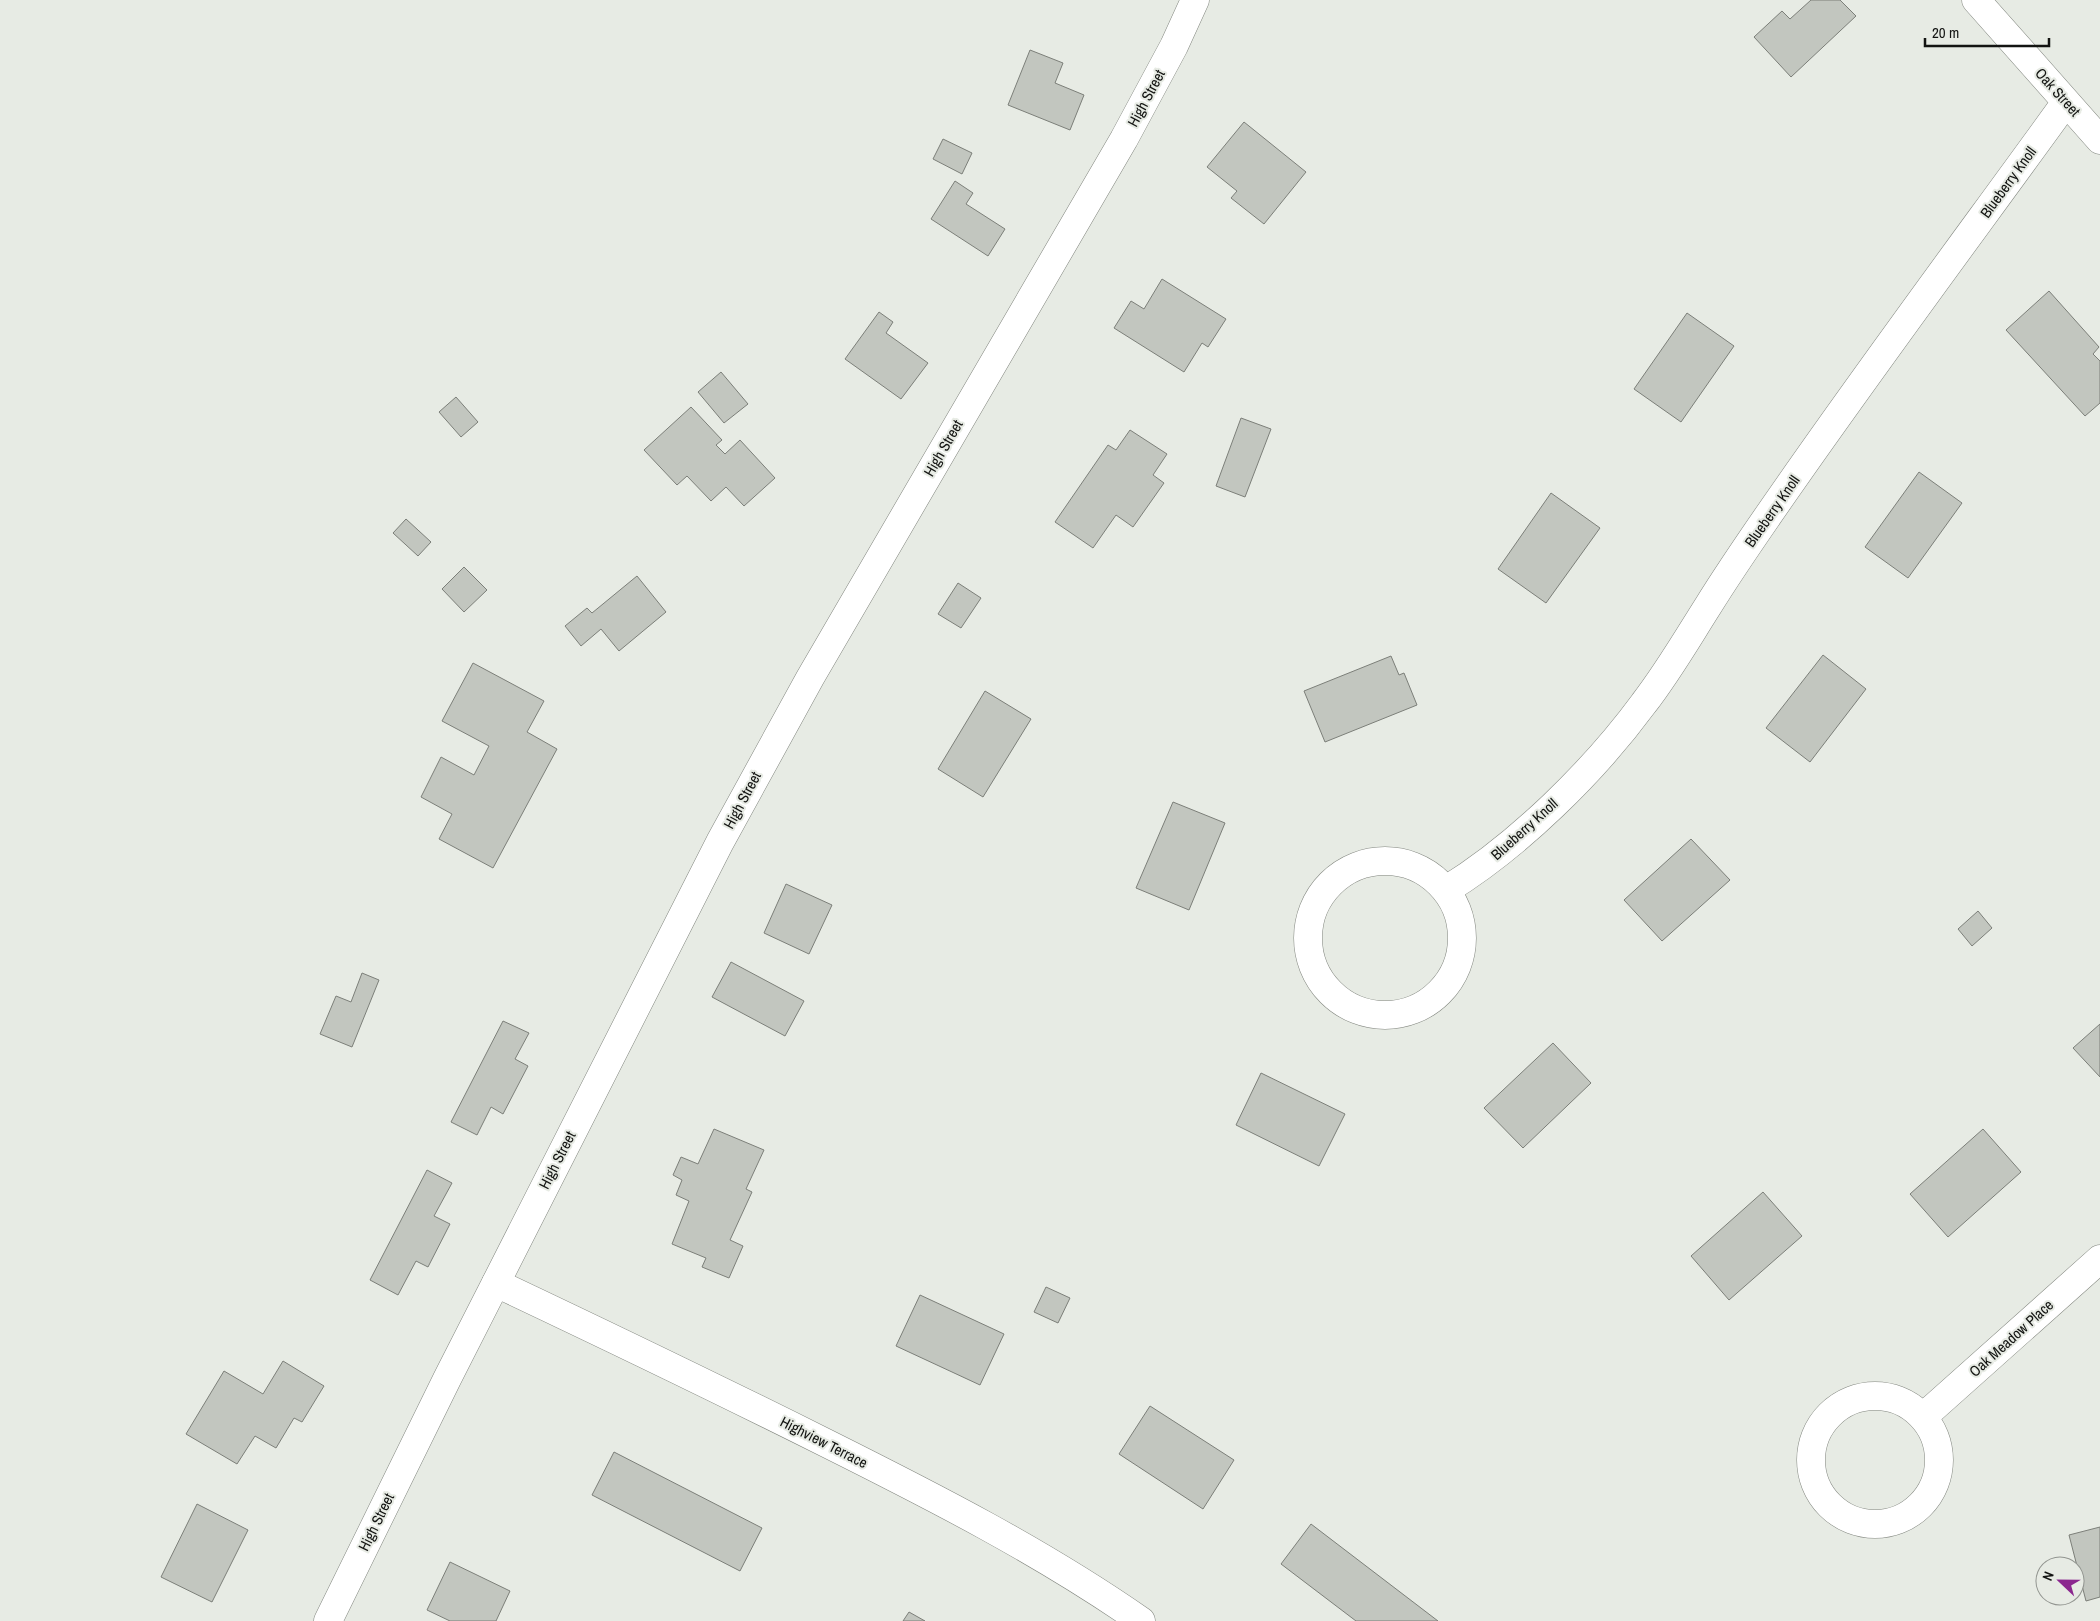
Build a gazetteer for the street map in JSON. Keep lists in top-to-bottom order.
{
  "streets": {
    "street": [
      "Oak Street",
      "High Street",
      "Blueberry Knoll",
      "Oak Meadow Place",
      "Highview Terrace"
    ]
  },
  "crossings": [
    ["Oak Street", "Blueberry Knoll"],
    ["High Street", "Highview Terrace"]
  ],
  "scale_bar": "20 m",
  "north": "left"
}
